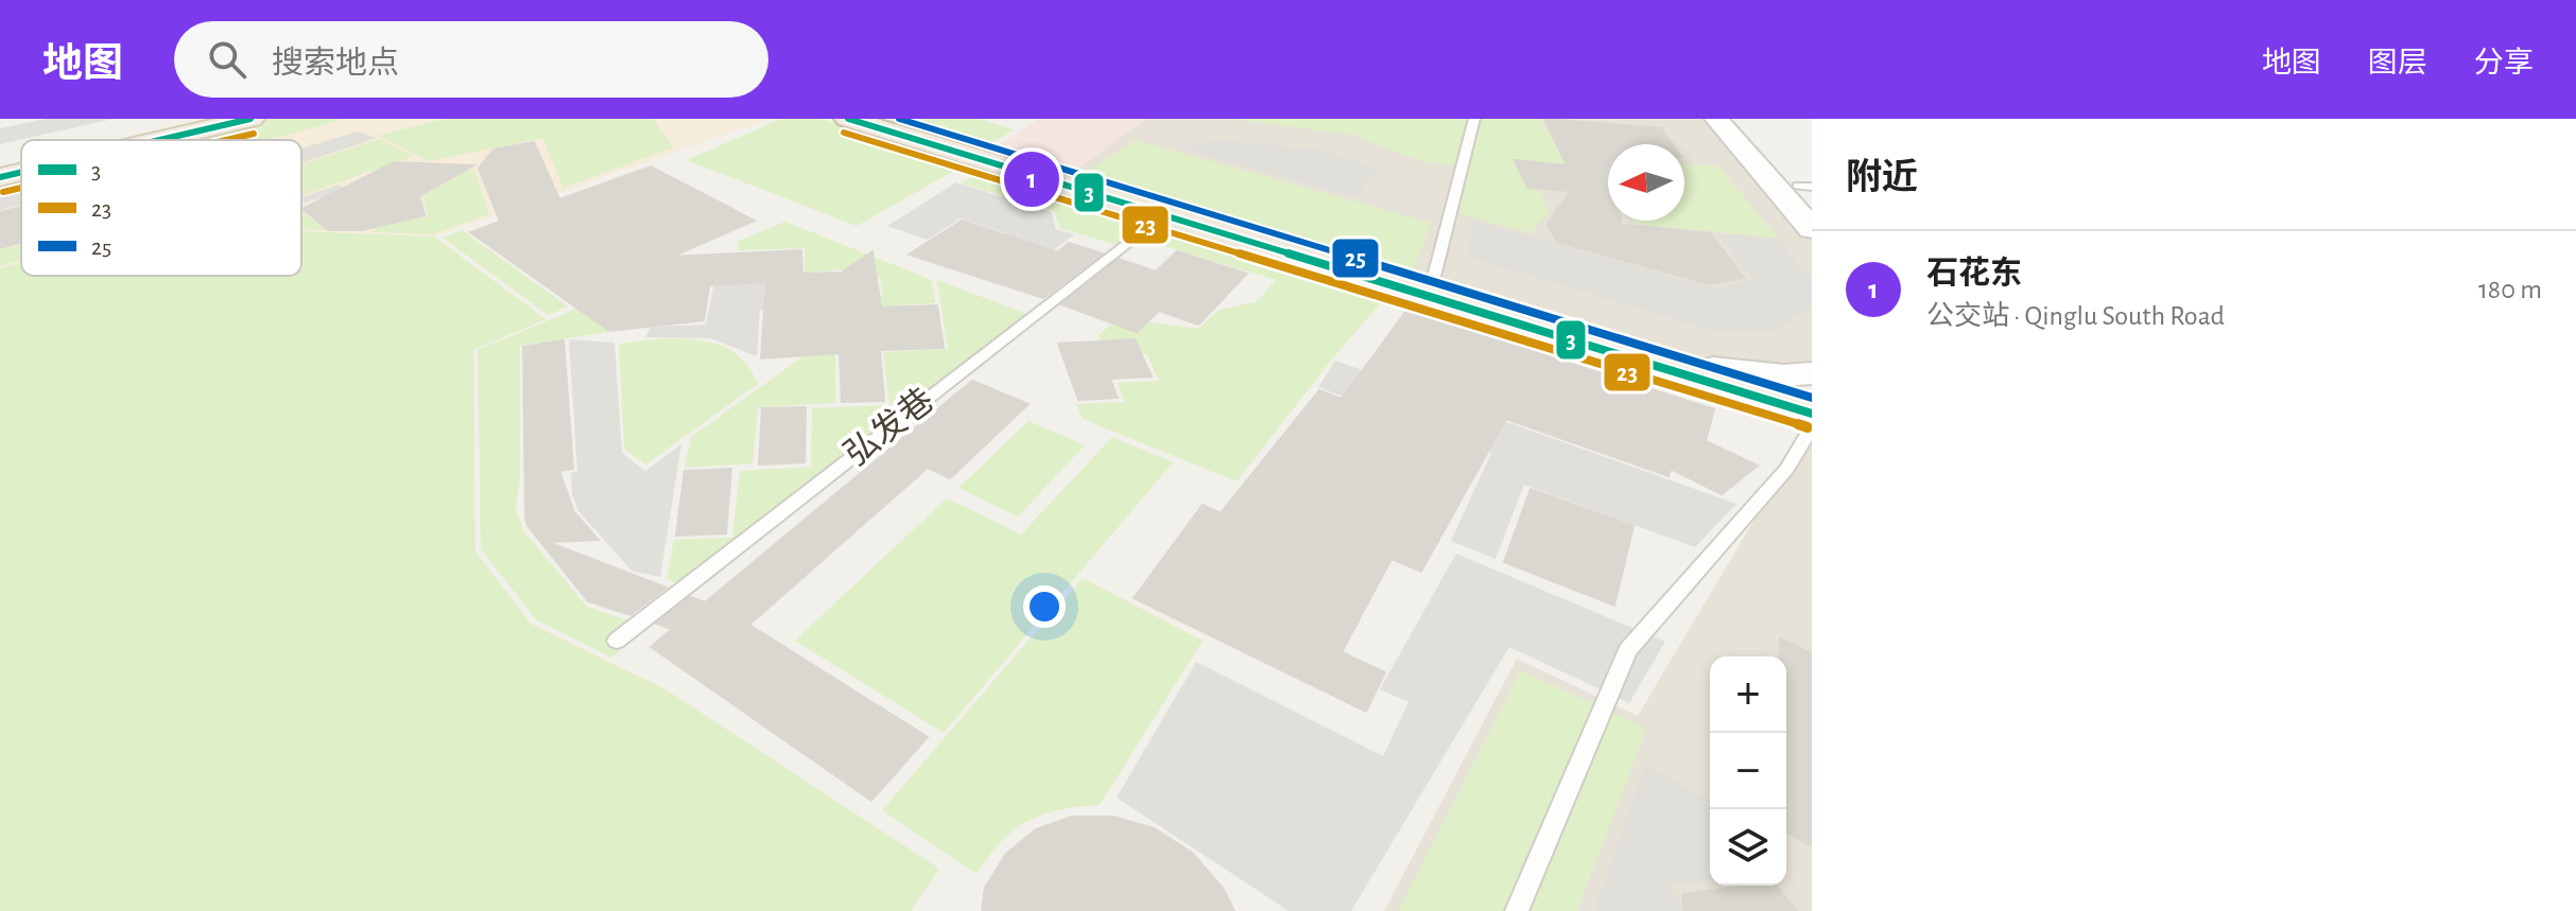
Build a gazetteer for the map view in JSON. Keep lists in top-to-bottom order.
{
  "streets": {
    "lane": ["弘发巷"]
  },
  "lines": ["transit line 3", "transit line 25", "transit line 23"],
  "legend": ["3", "23", "25"],
  "north": "left",
  "page": {
    "header": "地图",
    "search": "搜索地点",
    "nav": ["地图", "图层", "分享"],
    "heading": "附近",
    "pins": "1",
    "list": [
      {
        "mark": "1",
        "name": "石花东",
        "note": "公交站 · Qinglu South Road",
        "value": "180 m"
      }
    ],
    "map_buttons": ["+", "−"]
  }
}
